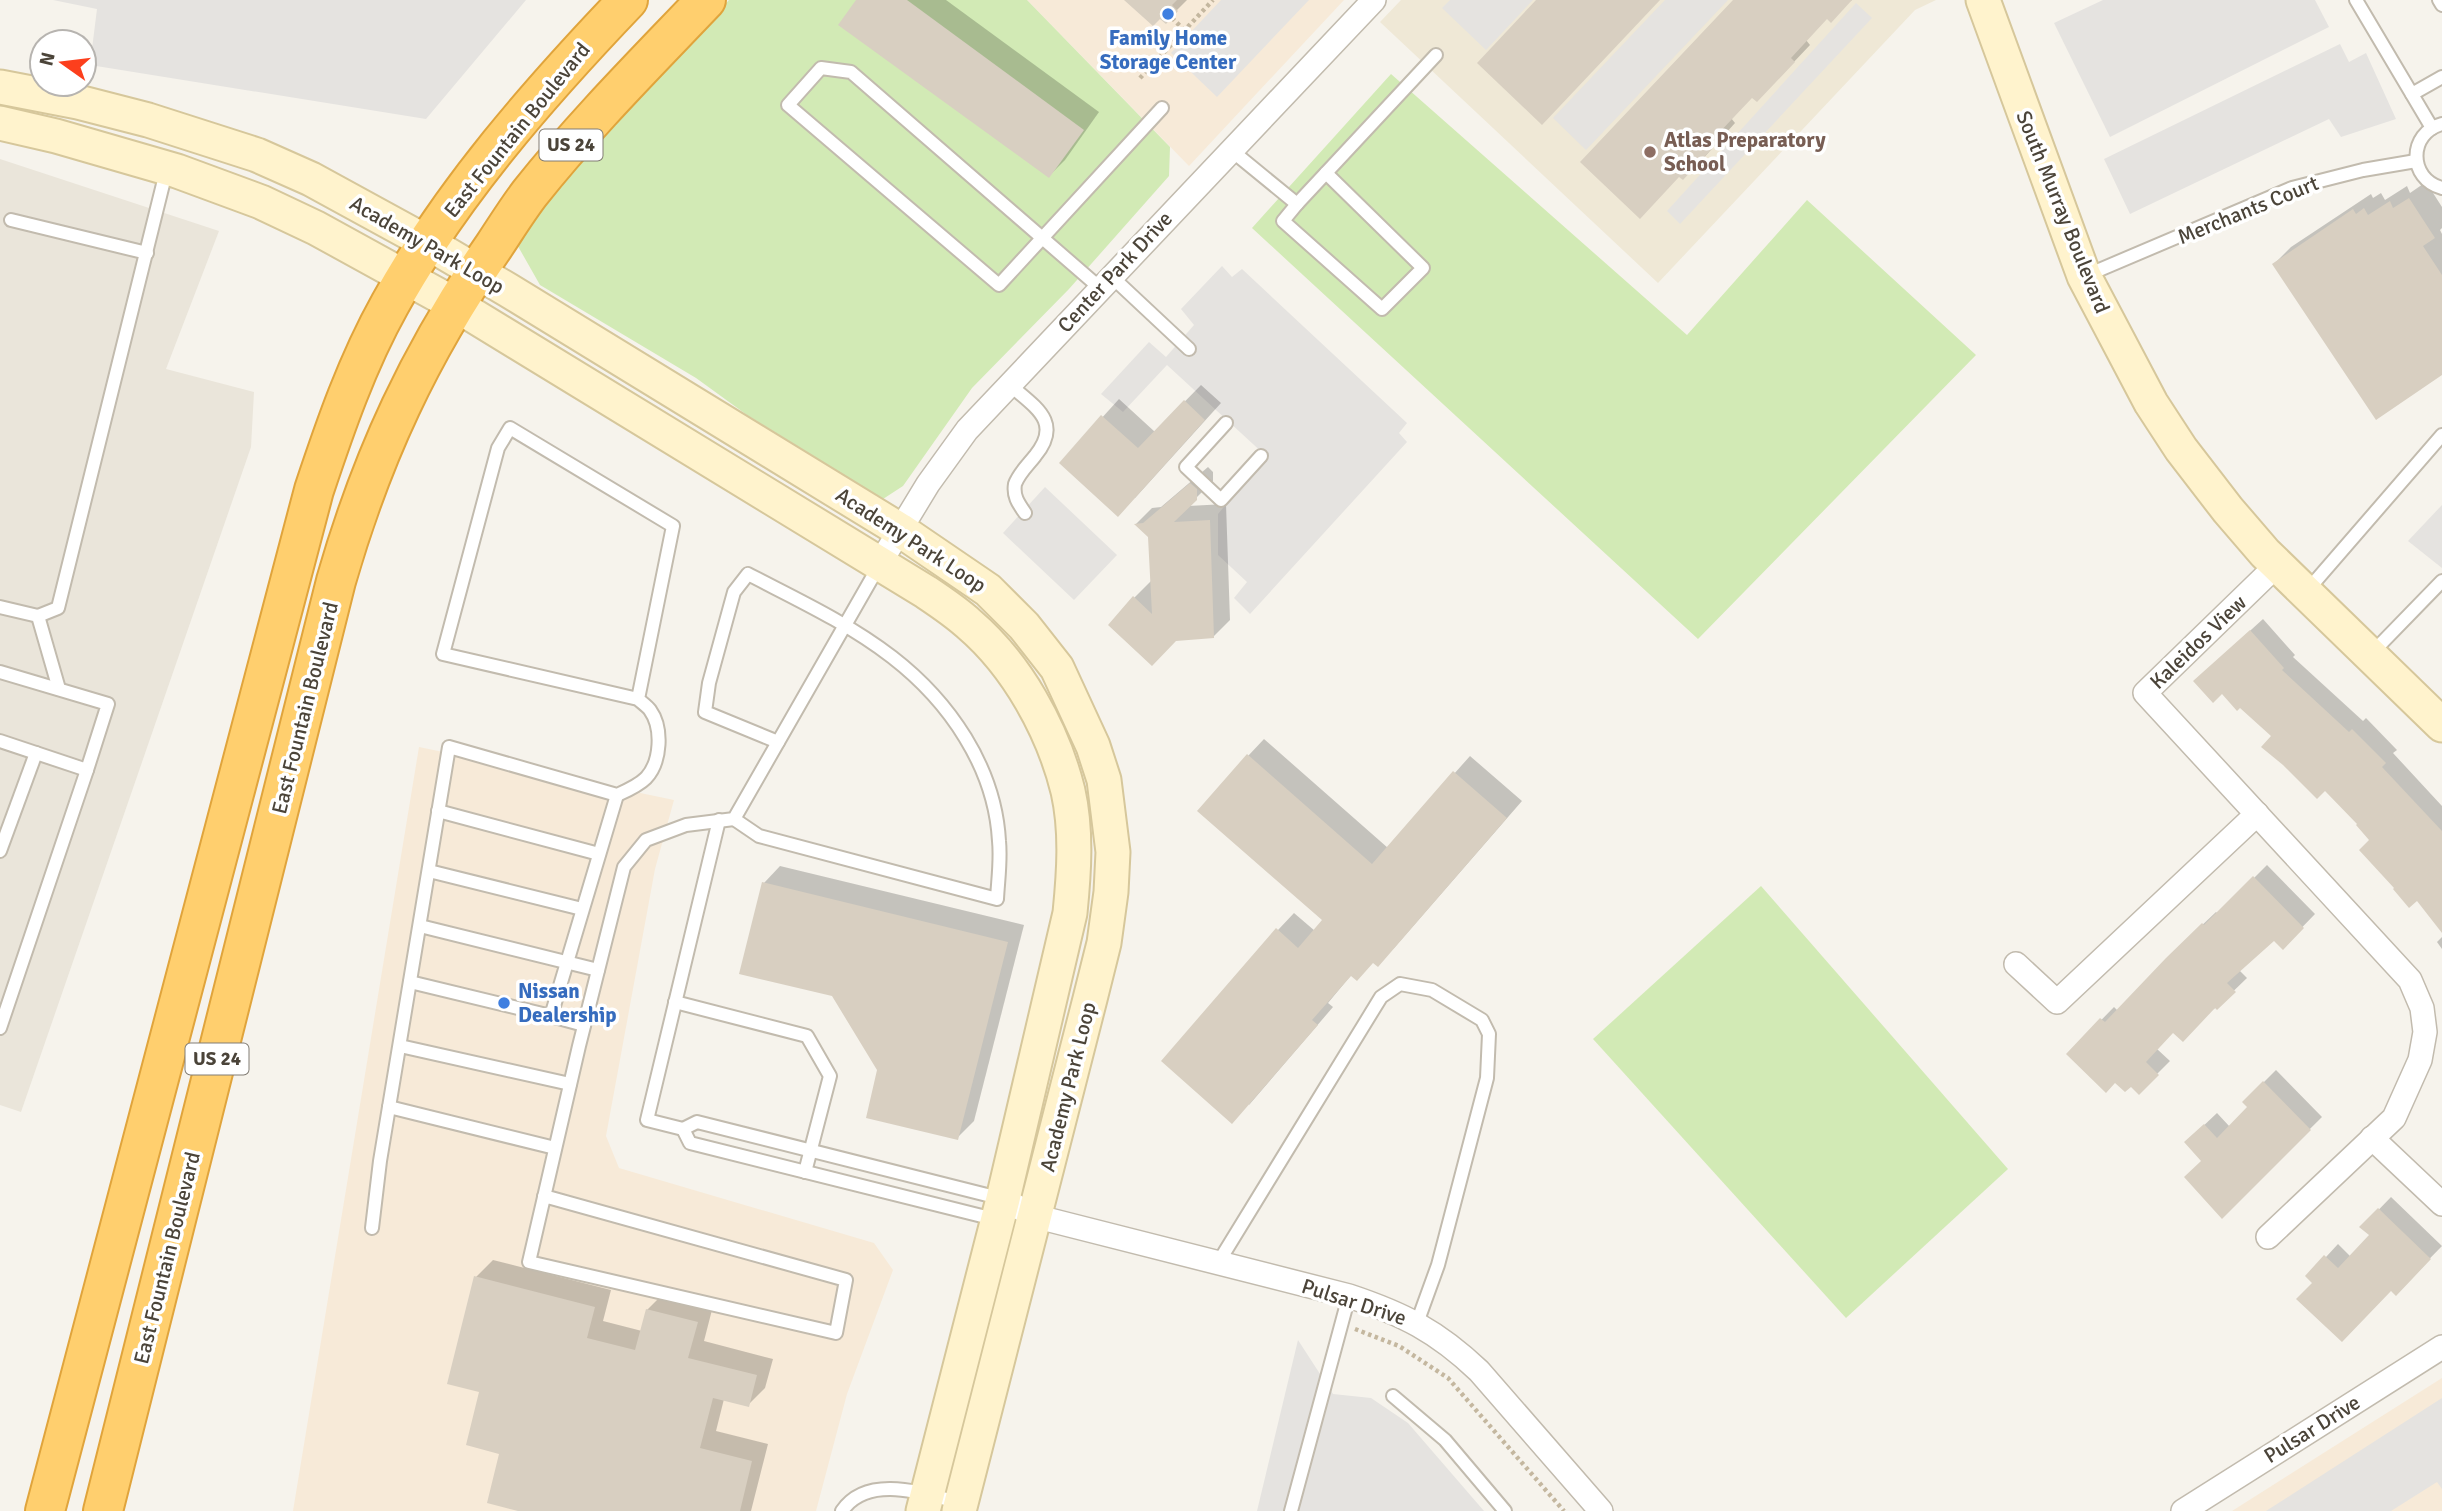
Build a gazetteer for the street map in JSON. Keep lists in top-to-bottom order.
{
  "streets": {
    "highway": ["East Fountain Boulevard", "US 24"],
    "street": [
      "South Murray Boulevard",
      "Academy Park Loop",
      "Center Park Drive",
      "Kaleidos View",
      "Pulsar Drive"
    ],
    "lane": ["Merchants Court"]
  },
  "crossings": [
    ["East Fountain Boulevard", "Academy Park Loop"],
    ["Merchants Court", "South Murray Boulevard"],
    ["South Murray Boulevard", "Kaleidos View"],
    ["Academy Park Loop", "Center Park Drive"],
    ["Academy Park Loop", "Pulsar Drive"]
  ],
  "places": ["Family Home Storage Center", "Atlas Preparatory School", "Nissan Dealership"],
  "north": "left"
}
